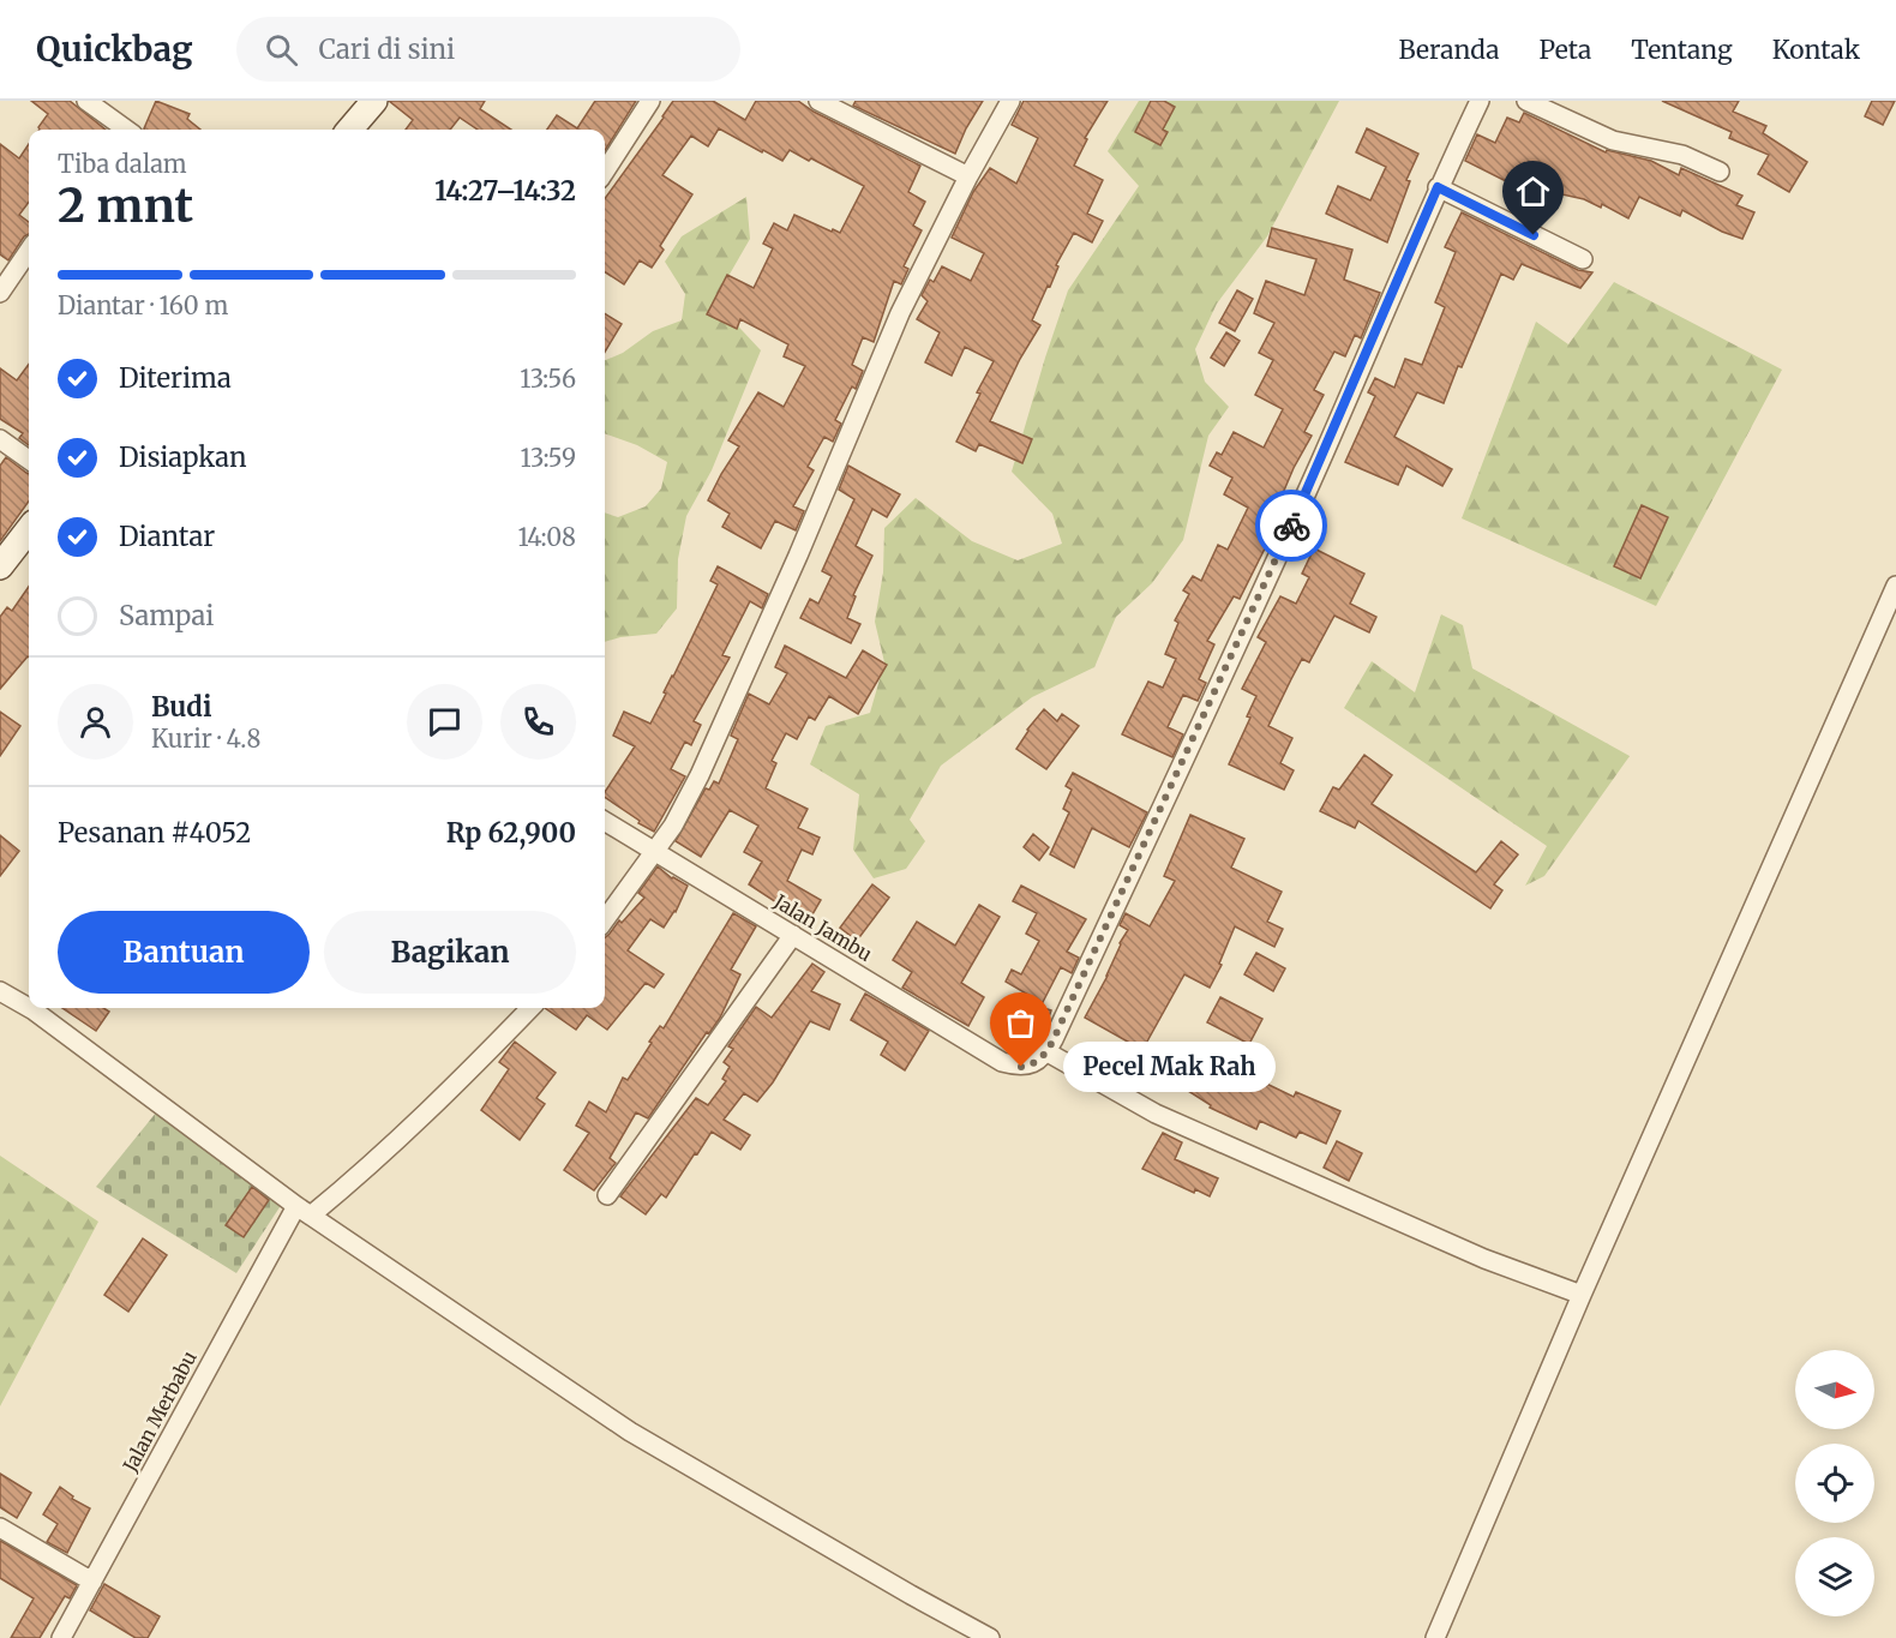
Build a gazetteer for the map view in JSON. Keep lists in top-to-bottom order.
{
  "streets": {
    "street": ["Jalan Jambu", "Jalan Merbabu"]
  },
  "places": ["Pecel Mak Rah"],
  "north": "right",
  "page": {
    "header": "Quickbag",
    "search": "Cari di sini",
    "nav": [
      "Beranda",
      "Peta",
      "Tentang",
      "Kontak"
    ],
    "heading": ["2 mnt", "Tiba dalam", "14:27–14:32"],
    "panel": [
      "Budi",
      "Kurir · 4.8",
      "Pesanan #4052",
      "Rp 62,900"
    ],
    "bar": "Diantar · 160 m",
    "list": [
      ["Diterima", "13:56"],
      ["Disiapkan", "13:59"],
      ["Diantar", "14:08"],
      "Sampai"
    ],
    "buttons": ["Bantuan", "Bagikan"],
    "bubble": "Pecel Mak Rah"
  }
}
